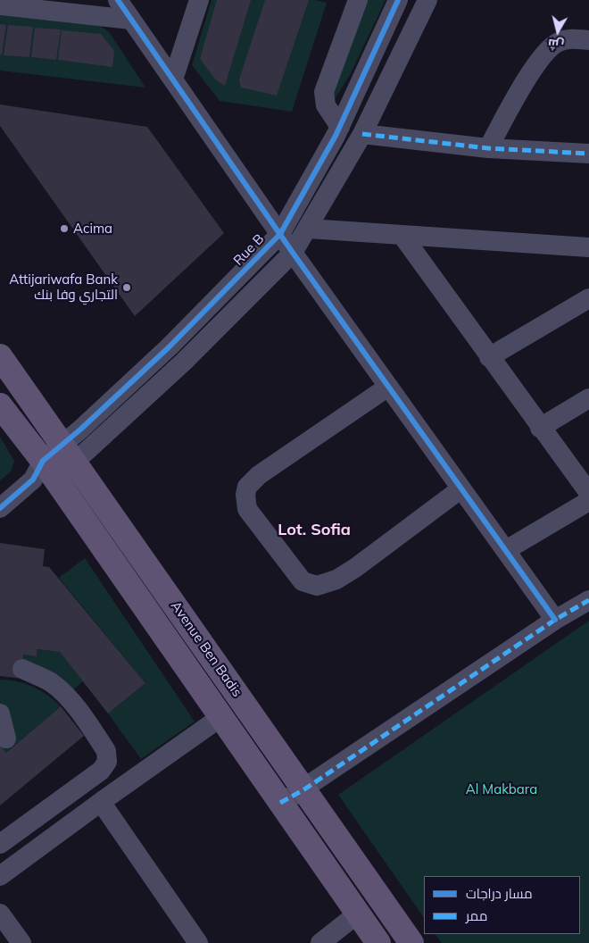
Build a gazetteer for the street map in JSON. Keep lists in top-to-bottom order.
{
  "streets": {
    "main road": ["Avenue Ben Badis"],
    "street": ["Rue B"]
  },
  "crossings": [
    ["Rue B", "Avenue Ben Badis"]
  ],
  "districts": ["Lot. Sofia"],
  "parks": ["Al Makbara"],
  "places": ["Acima", "Attijariwafa Bank التجاري وفا بنك"],
  "legend": ["مسار دراجات", "ممر"],
  "north": "bottom"
}
